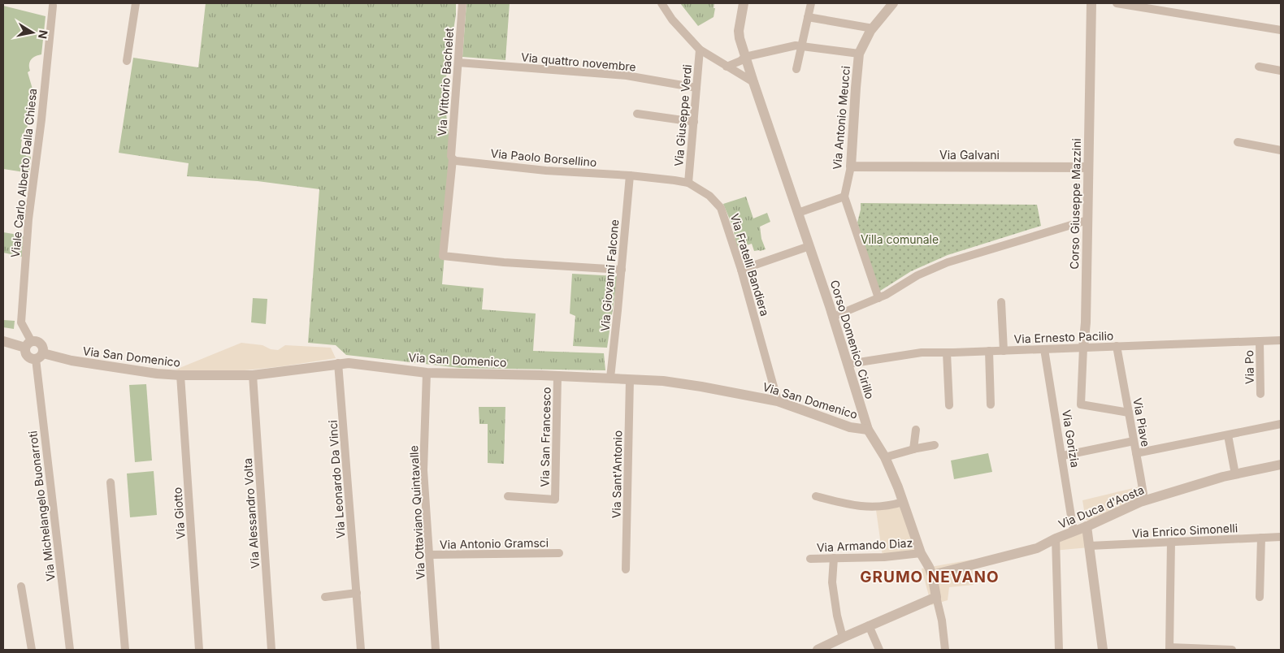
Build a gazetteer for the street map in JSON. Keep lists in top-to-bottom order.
{
  "streets": {
    "street": [
      "Via quattro novembre",
      "Via Vittorio Bachelet",
      "Via Giuseppe Verdi",
      "Via Antonio Meucci",
      "Via Galvani",
      "Via Paolo Borsellino",
      "Viale Carlo Alberto Dalla Chiesa",
      "Corso Giuseppe Mazzini",
      "Via Fratelli Bandiera",
      "Via Giovanni Falcone",
      "Via Ernesto Pacilio",
      "Corso Domenico Cirillo",
      "Via San Domenico",
      "Via Po",
      "Via Piave",
      "Via San Francesco",
      "Via Gorizia",
      "Via Sant'Antonio",
      "Via Leonardo Da Vinci",
      "Via Michelangelo Buonarroti",
      "Via Duca d'Aosta",
      "Via Ottaviano Quintavalle",
      "Via Giotto",
      "Via Alessandro Volta",
      "Via Enrico Simonelli",
      "Via Antonio Gramsci",
      "Via Armando Diaz"
    ]
  },
  "crossings": [
    ["Via quattro novembre", "Via Vittorio Bachelet"],
    ["Via quattro novembre", "Via Giuseppe Verdi"],
    ["Via Vittorio Bachelet", "Via Paolo Borsellino"],
    ["Via Vittorio Bachelet", "Via Giovanni Falcone"],
    ["Via Giuseppe Verdi", "Via Fratelli Bandiera"],
    ["Via Antonio Meucci", "Via Galvani"],
    ["Via Galvani", "Corso Giuseppe Mazzini"],
    ["Via Paolo Borsellino", "Via Fratelli Bandiera"],
    ["Via Paolo Borsellino", "Via Giovanni Falcone"],
    ["Viale Carlo Alberto Dalla Chiesa", "Via San Domenico"],
    ["Viale Carlo Alberto Dalla Chiesa", "Via Michelangelo Buonarroti"],
    ["Corso Giuseppe Mazzini", "Via Ernesto Pacilio"],
    ["Corso Giuseppe Mazzini", "Via Piave"],
    ["Via Fratelli Bandiera", "Via Giovanni Falcone"],
    ["Via Fratelli Bandiera", "Via San Domenico"],
    ["Via Giovanni Falcone", "Via San Domenico"],
    ["Via Ernesto Pacilio", "Corso Domenico Cirillo"],
    ["Via Ernesto Pacilio", "Via Po"],
    ["Via Ernesto Pacilio", "Via Piave"],
    ["Via Ernesto Pacilio", "Via Gorizia"],
    ["Corso Domenico Cirillo", "Via San Domenico"],
    ["Corso Domenico Cirillo", "Via Duca d'Aosta"],
    ["Corso Domenico Cirillo", "Via Armando Diaz"],
    ["Via San Domenico", "Via San Francesco"],
    ["Via San Domenico", "Via Sant'Antonio"],
    ["Via San Domenico", "Via Leonardo Da Vinci"],
    ["Via San Domenico", "Via Michelangelo Buonarroti"],
    ["Via San Domenico", "Via Ottaviano Quintavalle"],
    ["Via San Domenico", "Via Giotto"],
    ["Via San Domenico", "Via Alessandro Volta"],
    ["Via Piave", "Via Duca d'Aosta"],
    ["Via Gorizia", "Via Duca d'Aosta"],
    ["Via Ottaviano Quintavalle", "Via Antonio Gramsci"]
  ],
  "districts": ["GRUMO NEVANO"],
  "parks": ["Villa comunale"],
  "north": "right"
}
